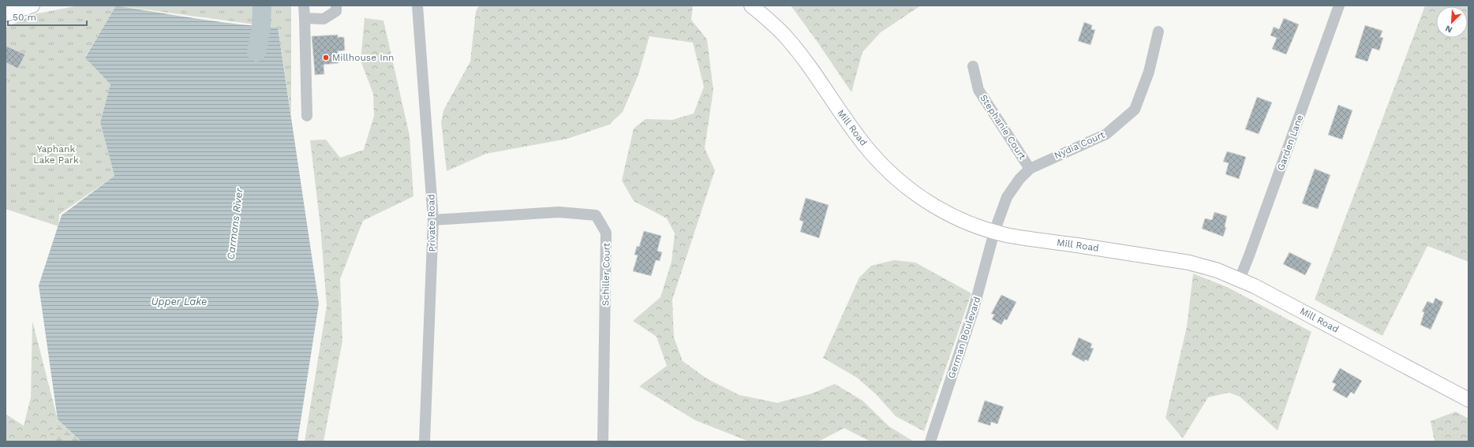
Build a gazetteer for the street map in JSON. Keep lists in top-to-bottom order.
{
  "streets": {
    "main road": ["Mill Road"],
    "street": [
      "Stephanie Court",
      "Garden Lane",
      "Nydia Court",
      "Private Road",
      "Schiller Court",
      "German Boulevard"
    ]
  },
  "crossings": [
    ["Stephanie Court", "Nydia Court"],
    ["Mill Road", "Garden Lane"],
    ["Mill Road", "Nydia Court"],
    ["Mill Road", "German Boulevard"],
    ["Nydia Court", "German Boulevard"],
    ["Private Road", "Schiller Court"]
  ],
  "water": ["Carmans River", "Upper Lake"],
  "parks": ["Yaphank Lake Park"],
  "places": ["Millhouse Inn"],
  "scale_bar": "50 m",
  "north": "bottom left"
}
